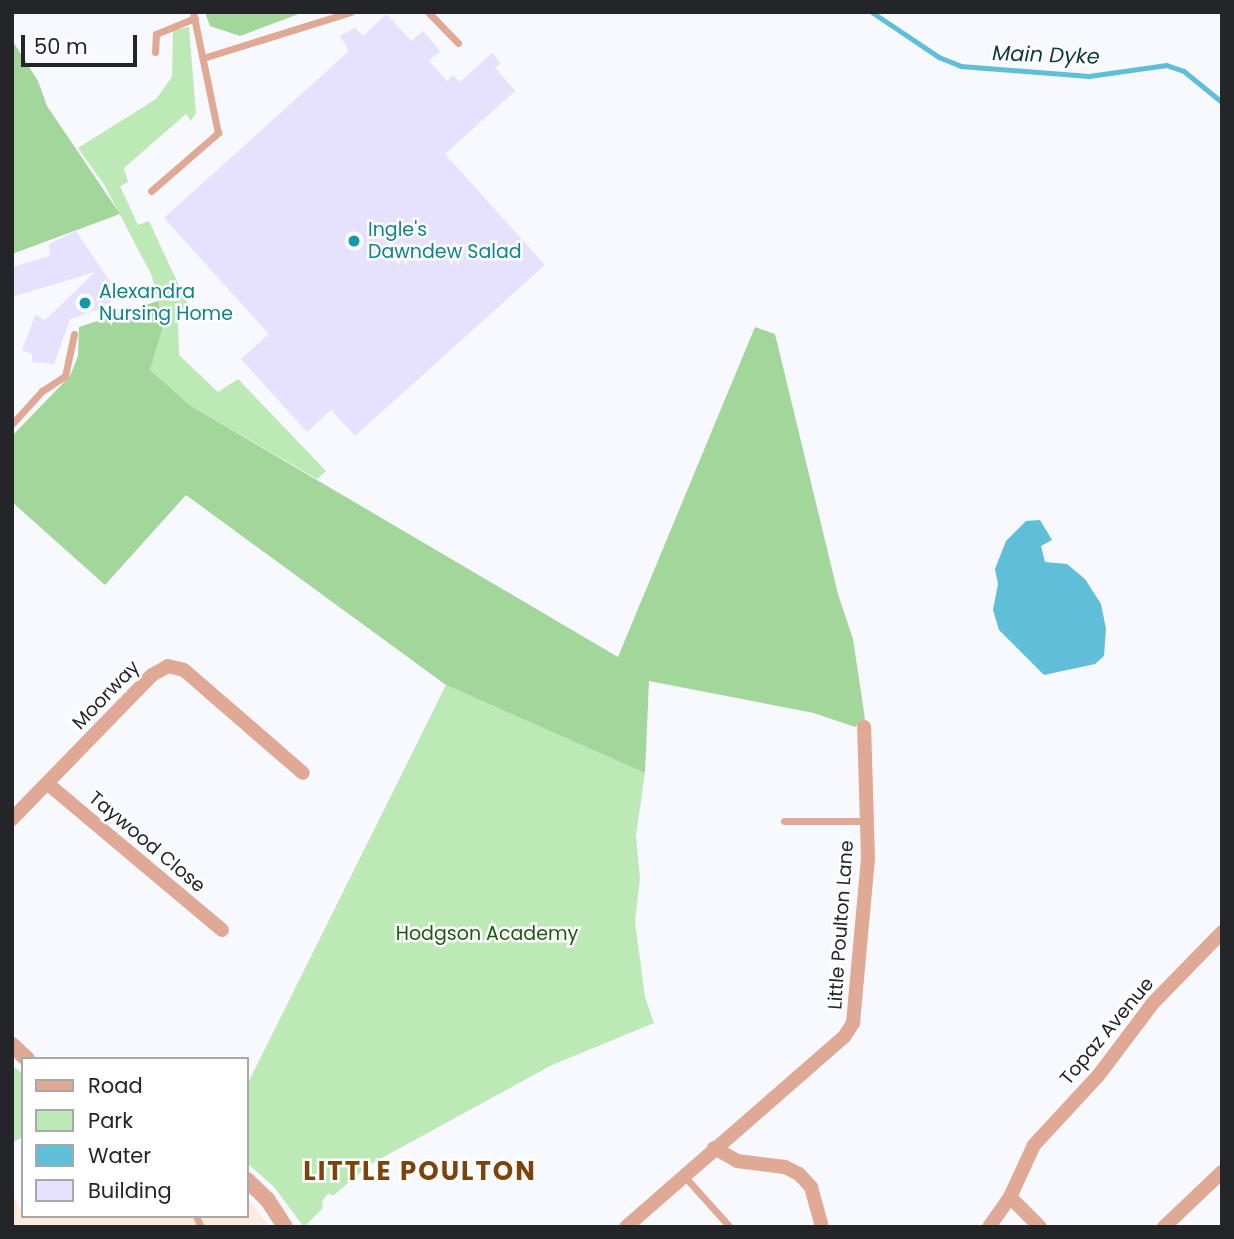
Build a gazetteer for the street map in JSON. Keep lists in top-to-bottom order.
{
  "streets": {
    "street": [
      "Moorway",
      "Taywood Close",
      "Little Poulton Lane",
      "Topaz Avenue"
    ]
  },
  "crossings": [
    ["Moorway", "Taywood Close"]
  ],
  "districts": ["LITTLE POULTON"],
  "water": ["Main Dyke"],
  "parks": ["Hodgson Academy"],
  "places": ["Ingle's Dawndew Salad", "Alexandra Nursing Home"],
  "legend": [
    "Road",
    "Park",
    "Water",
    "Building"
  ],
  "scale_bar": "50 m"
}
